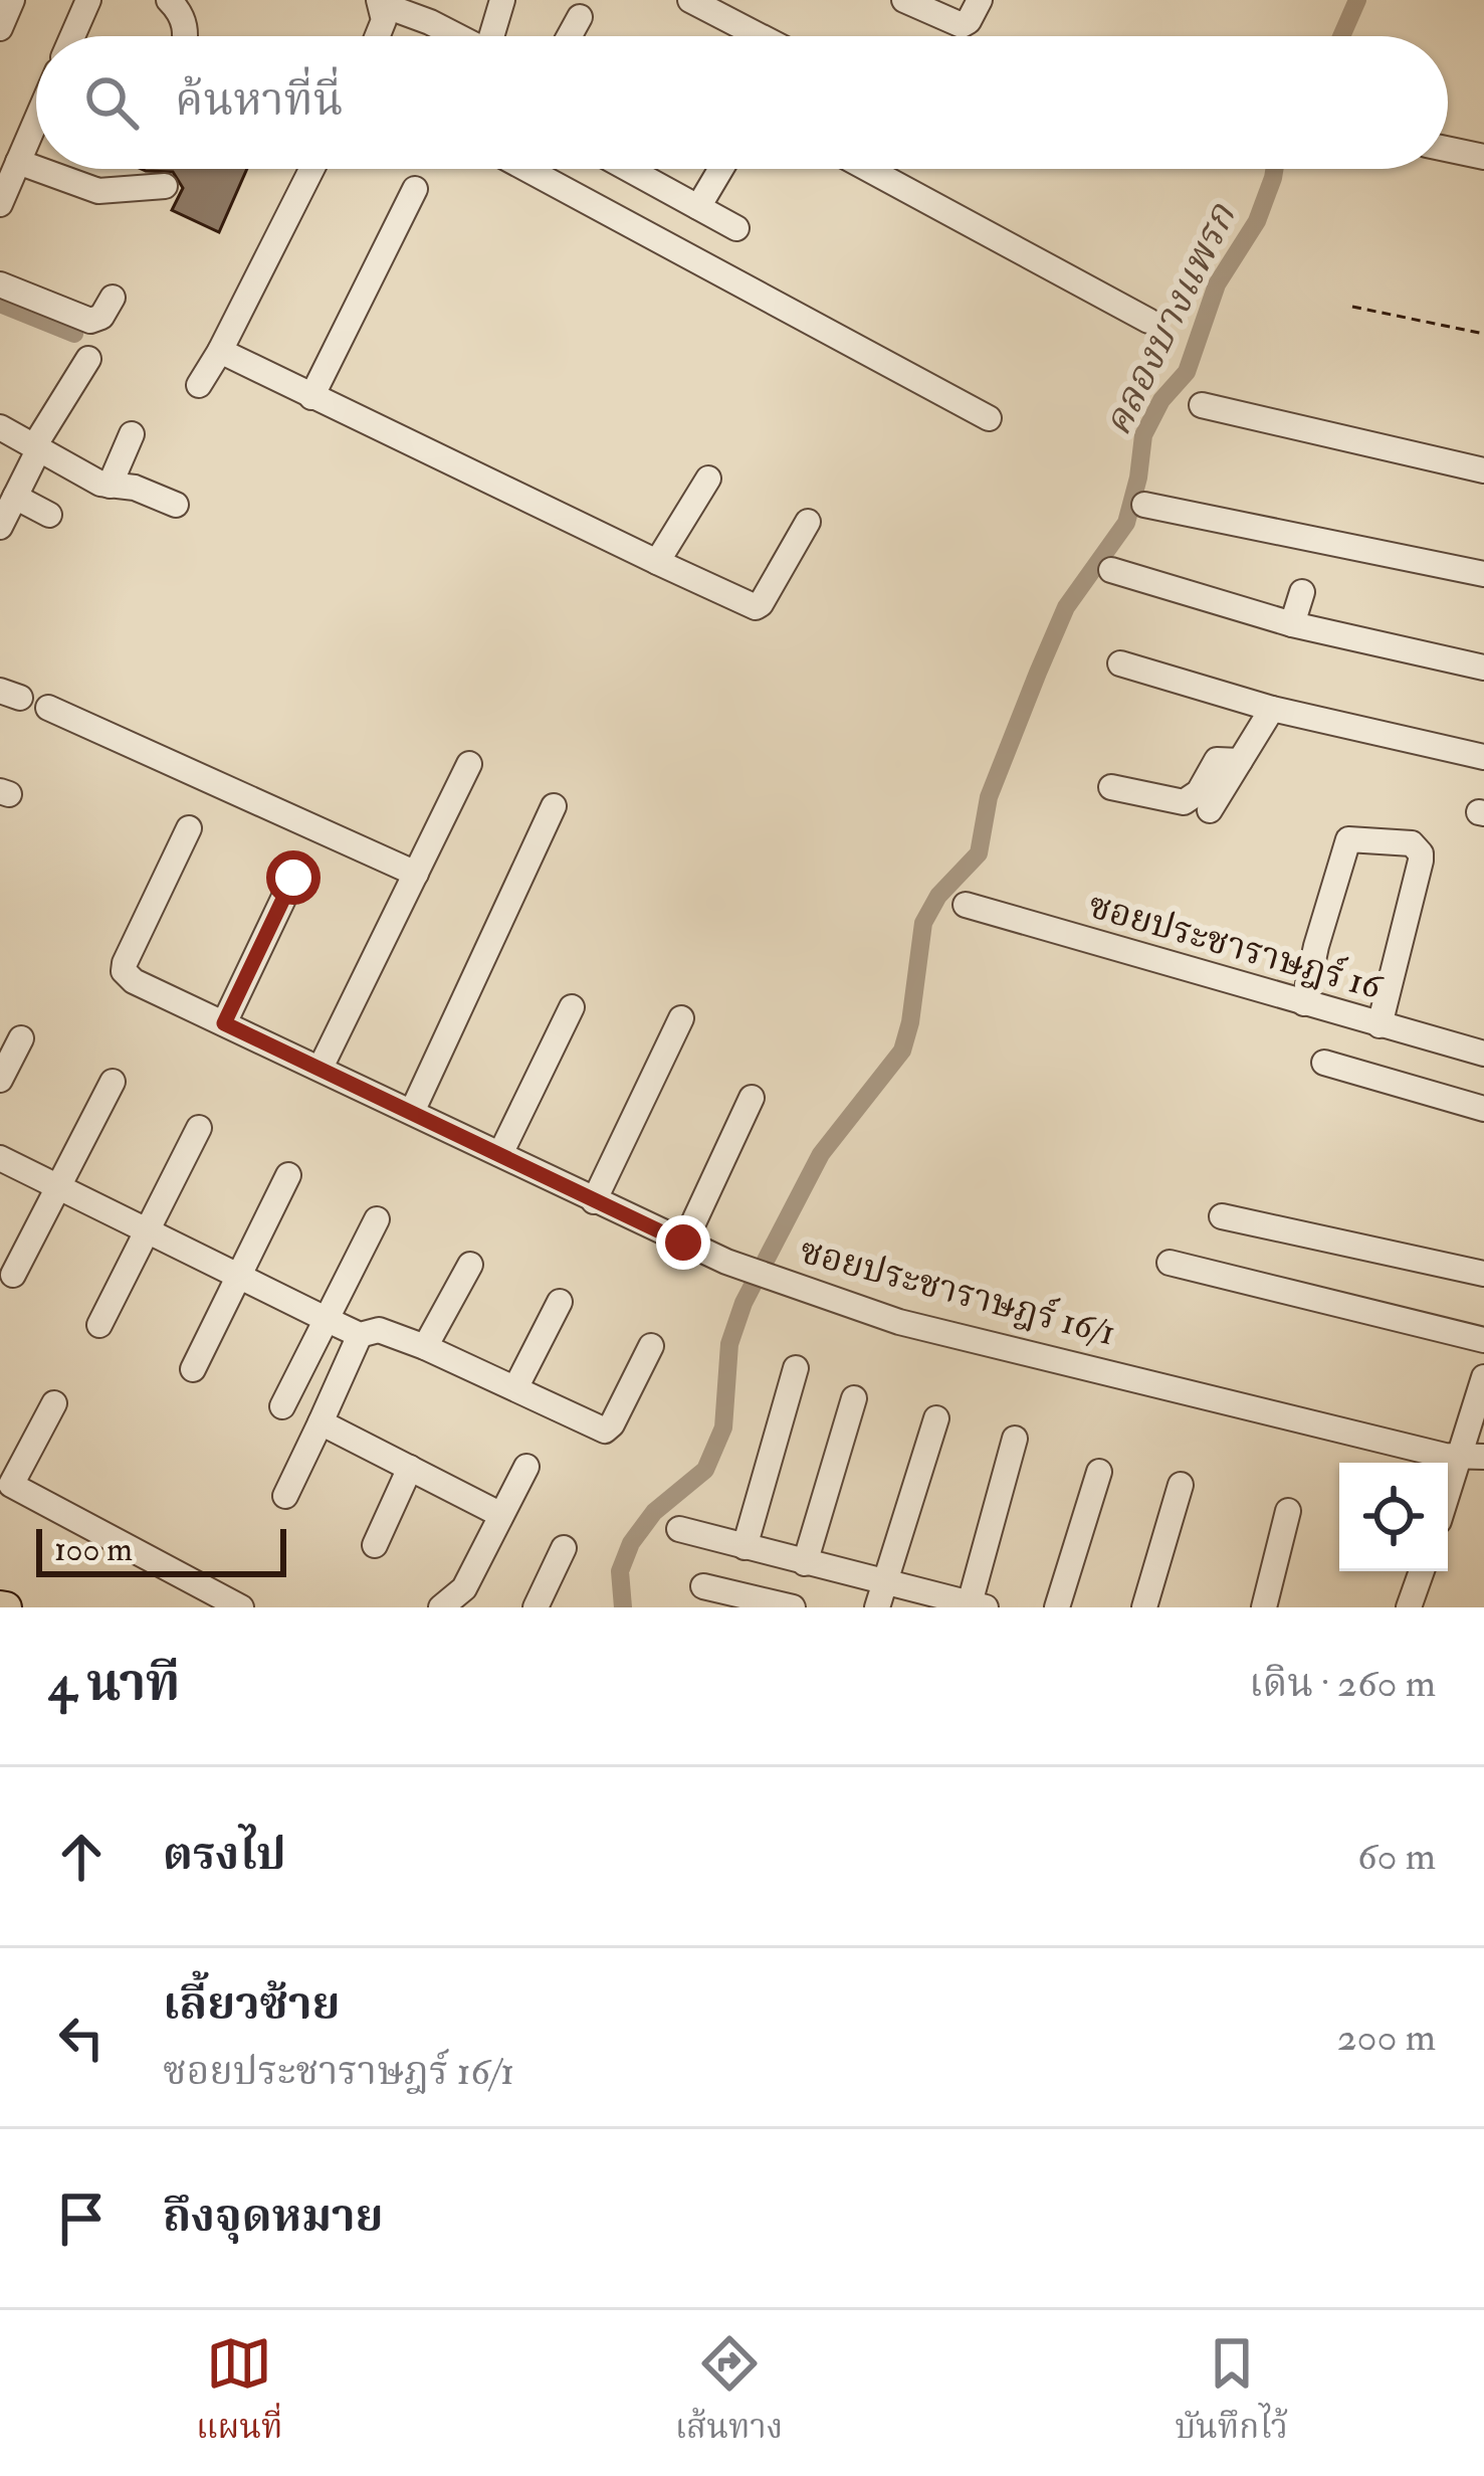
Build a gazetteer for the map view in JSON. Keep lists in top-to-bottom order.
{
  "streets": {
    "street": ["ซอยประชาราษฎร์ 16", "ซอยประชาราษฎร์ 16/1"]
  },
  "water": ["คลองบางแพรก"],
  "scale_bar": "100 m",
  "page": {
    "search": "ค้นหาที่นี่",
    "scale": "100 m",
    "heading": ["4 นาที", "เดิน · 260 m"],
    "list": [
      ["ตรงไป", "60 m"],
      ["เลี้ยวซ้าย", "ซอยประชาราษฎร์ 16/1", "200 m"],
      "ถึงจุดหมาย"
    ],
    "nav": ["แผนที่", "เส้นทาง", "บันทึกไว้"]
  }
}
